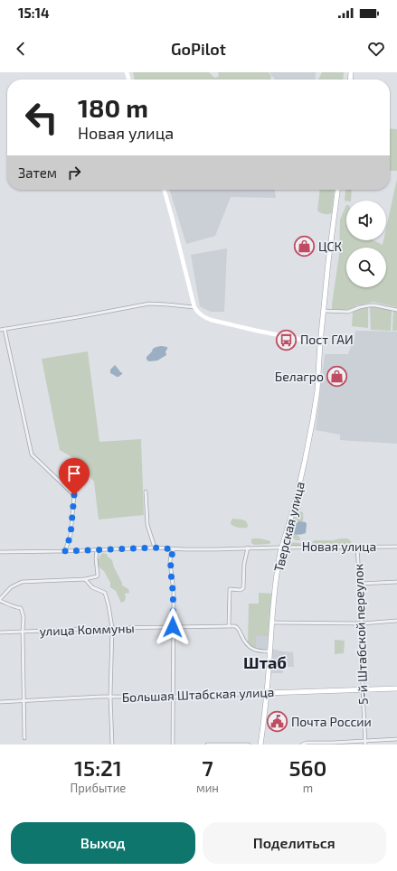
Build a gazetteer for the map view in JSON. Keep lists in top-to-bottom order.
{
  "streets": {
    "main road": ["Тверская улица", "Большая Штабская улица"],
    "street": ["Новая улица", "улица Коммуны", "5-й Штабской переулок"]
  },
  "crossings": [
    ["Тверская улица", "Новая улица"],
    ["Тверская улица", "Большая Штабская улица"],
    ["Новая улица", "5-й Штабской переулок"],
    ["5-й Штабской переулок", "Большая Штабская улица"]
  ],
  "districts": ["Штаб"],
  "places": {
    "shop": ["ЦСК", "Белагро"],
    "bus stop": ["Пост ГАИ"],
    "public building": ["Почта России"]
  },
  "page": {
    "status": "15:14",
    "header": "GoPilot",
    "turn": ["180 m", "Новая улица"],
    "then": "Затем",
    "eta": [
      "15:21",
      "Прибытие",
      "7",
      "мин",
      "560",
      "m"
    ],
    "buttons": ["Выход", "Поделиться"]
  }
}
